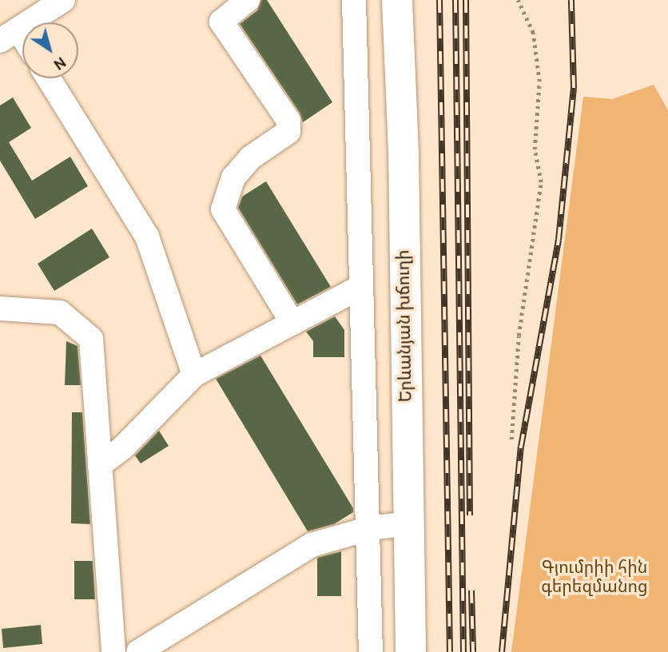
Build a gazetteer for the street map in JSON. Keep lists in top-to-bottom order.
{
  "streets": {
    "highway": ["Երևանյան խճուղի"]
  },
  "parks": ["Գյումրիի հին գերեզմանոց"],
  "north": "bottom right"
}
